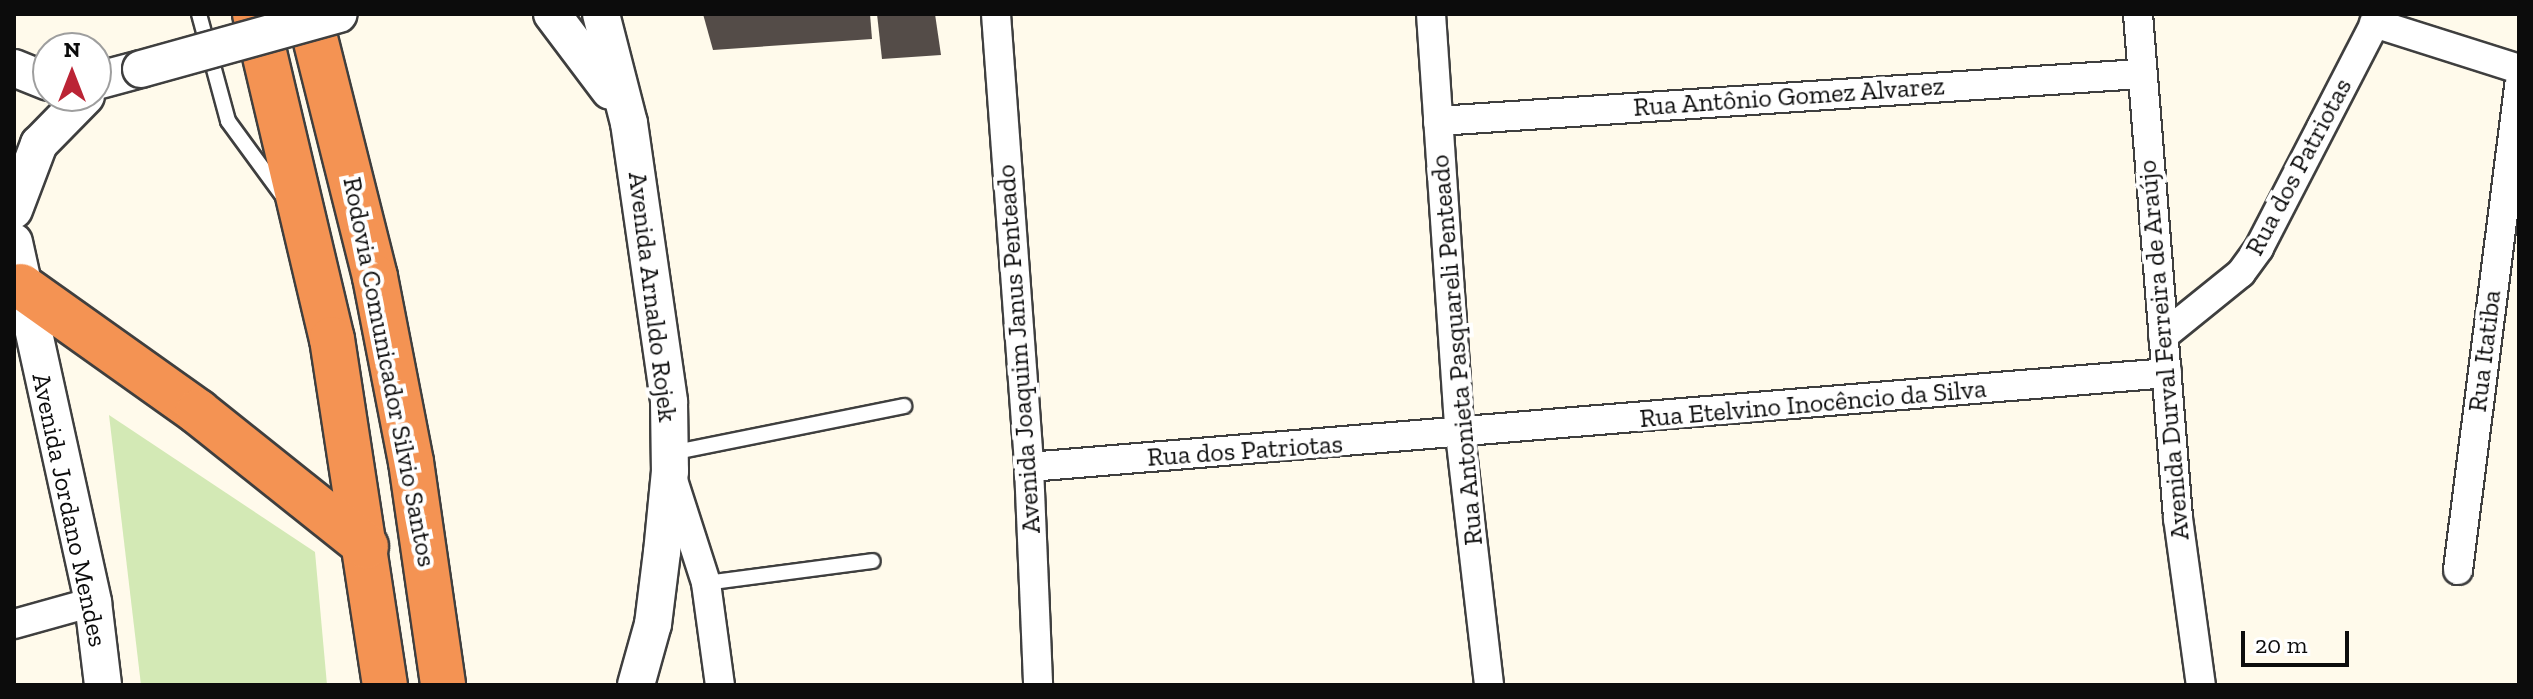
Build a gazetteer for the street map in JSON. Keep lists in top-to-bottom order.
{
  "streets": {
    "highway": ["Rodovia Comunicador Silvio Santos"],
    "street": [
      "Rua Antônio Gomez Alvarez",
      "Rua dos Patriotas",
      "Avenida Arnaldo Rojek",
      "Avenida Joaquim Janus Penteado",
      "Rua Antonieta Pasquareli Penteado",
      "Avenida Durval Ferreira de Araújo",
      "Rua Itatiba",
      "Rua Etelvino Inocêncio da Silva",
      "Avenida Jordano Mendes"
    ]
  },
  "crossings": [
    ["Rua Antônio Gomez Alvarez", "Rua Antonieta Pasquareli Penteado"],
    ["Rua Antônio Gomez Alvarez", "Avenida Durval Ferreira de Araújo"],
    ["Rua dos Patriotas", "Avenida Joaquim Janus Penteado"],
    ["Rua dos Patriotas", "Rua Antonieta Pasquareli Penteado"],
    ["Rua dos Patriotas", "Avenida Durval Ferreira de Araújo"],
    ["Rua dos Patriotas", "Rua Etelvino Inocêncio da Silva"],
    ["Rua Antonieta Pasquareli Penteado", "Rua Etelvino Inocêncio da Silva"],
    ["Avenida Durval Ferreira de Araújo", "Rua Etelvino Inocêncio da Silva"]
  ],
  "scale_bar": "20 m",
  "north": "top"
}
